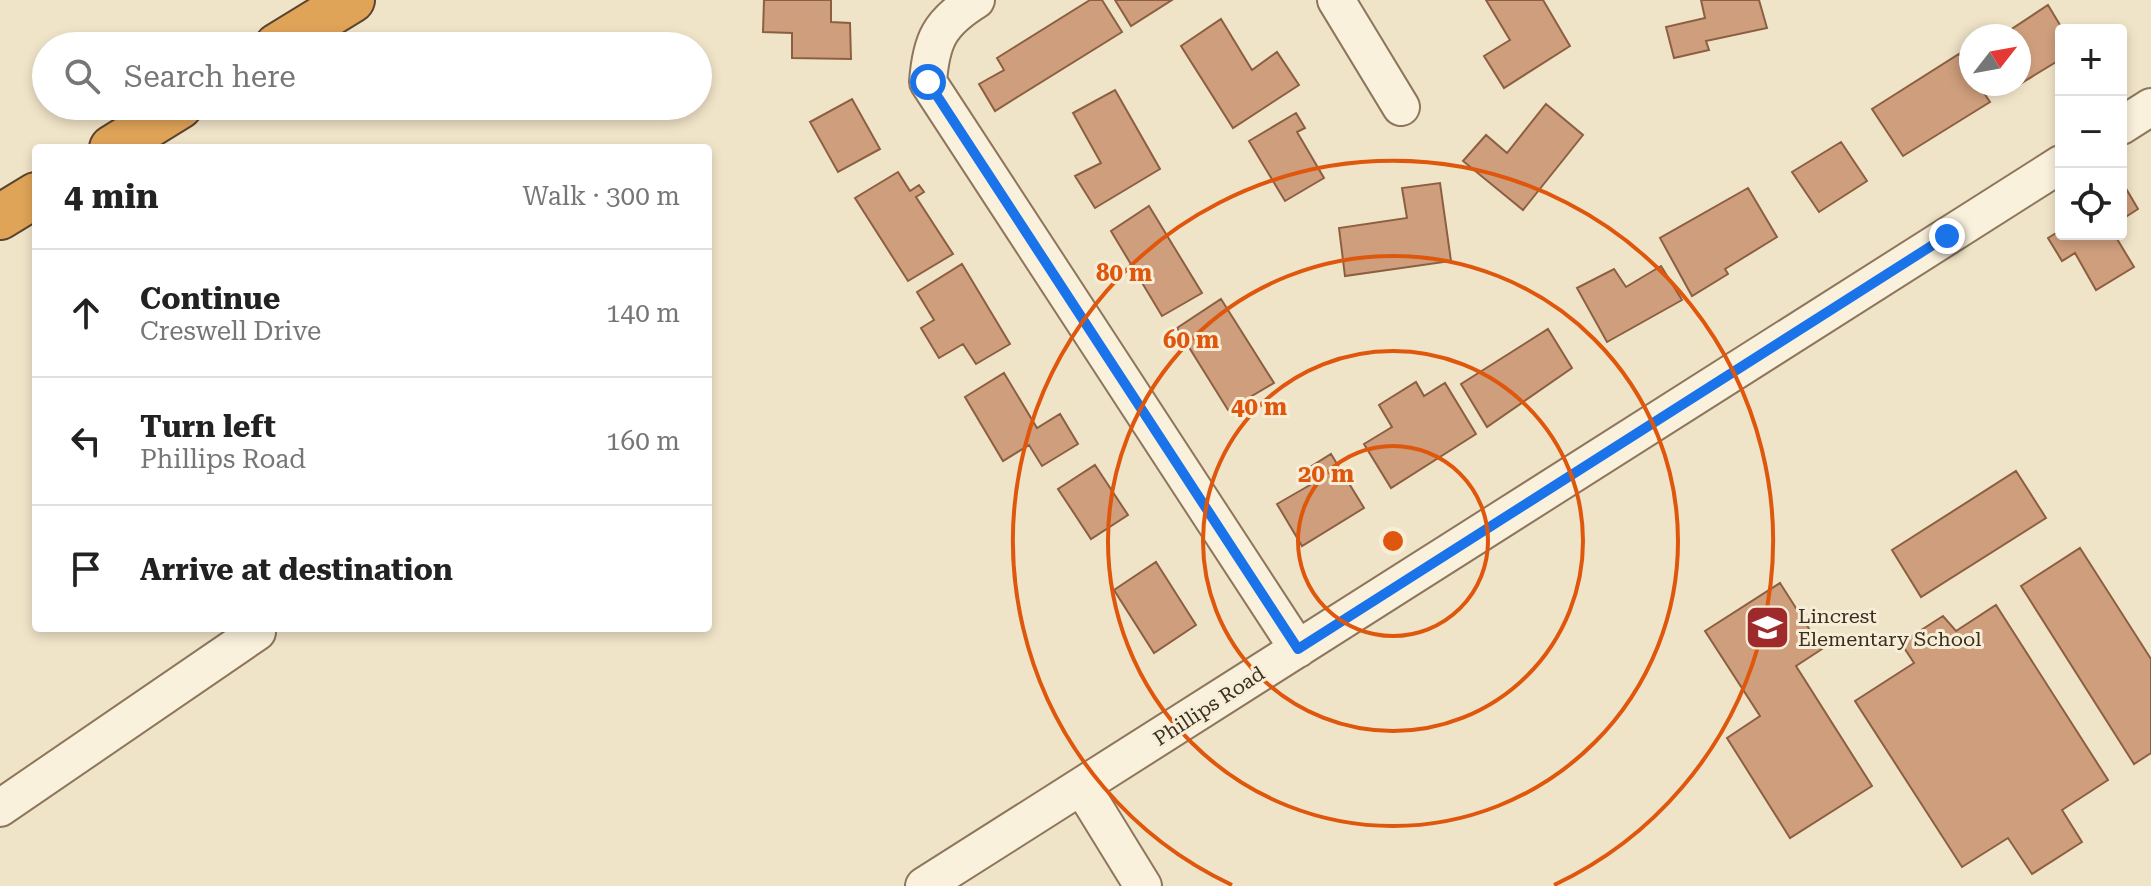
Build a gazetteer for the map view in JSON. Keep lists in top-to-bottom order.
{
  "streets": {
    "street": ["Phillips Road"]
  },
  "places": {
    "school or university": ["Lincrest Elementary School"]
  },
  "north": "top right",
  "page": {
    "map_buttons": ["+", "−"],
    "search": "Search here",
    "heading": ["4 min", "Walk · 300 m"],
    "list": [
      ["Continue", "Creswell Drive", "140 m"],
      ["Turn left", "Phillips Road", "160 m"],
      "Arrive at destination"
    ]
  },
  "rings": [
    "80 m",
    "60 m",
    "40 m",
    "20 m"
  ]
}
